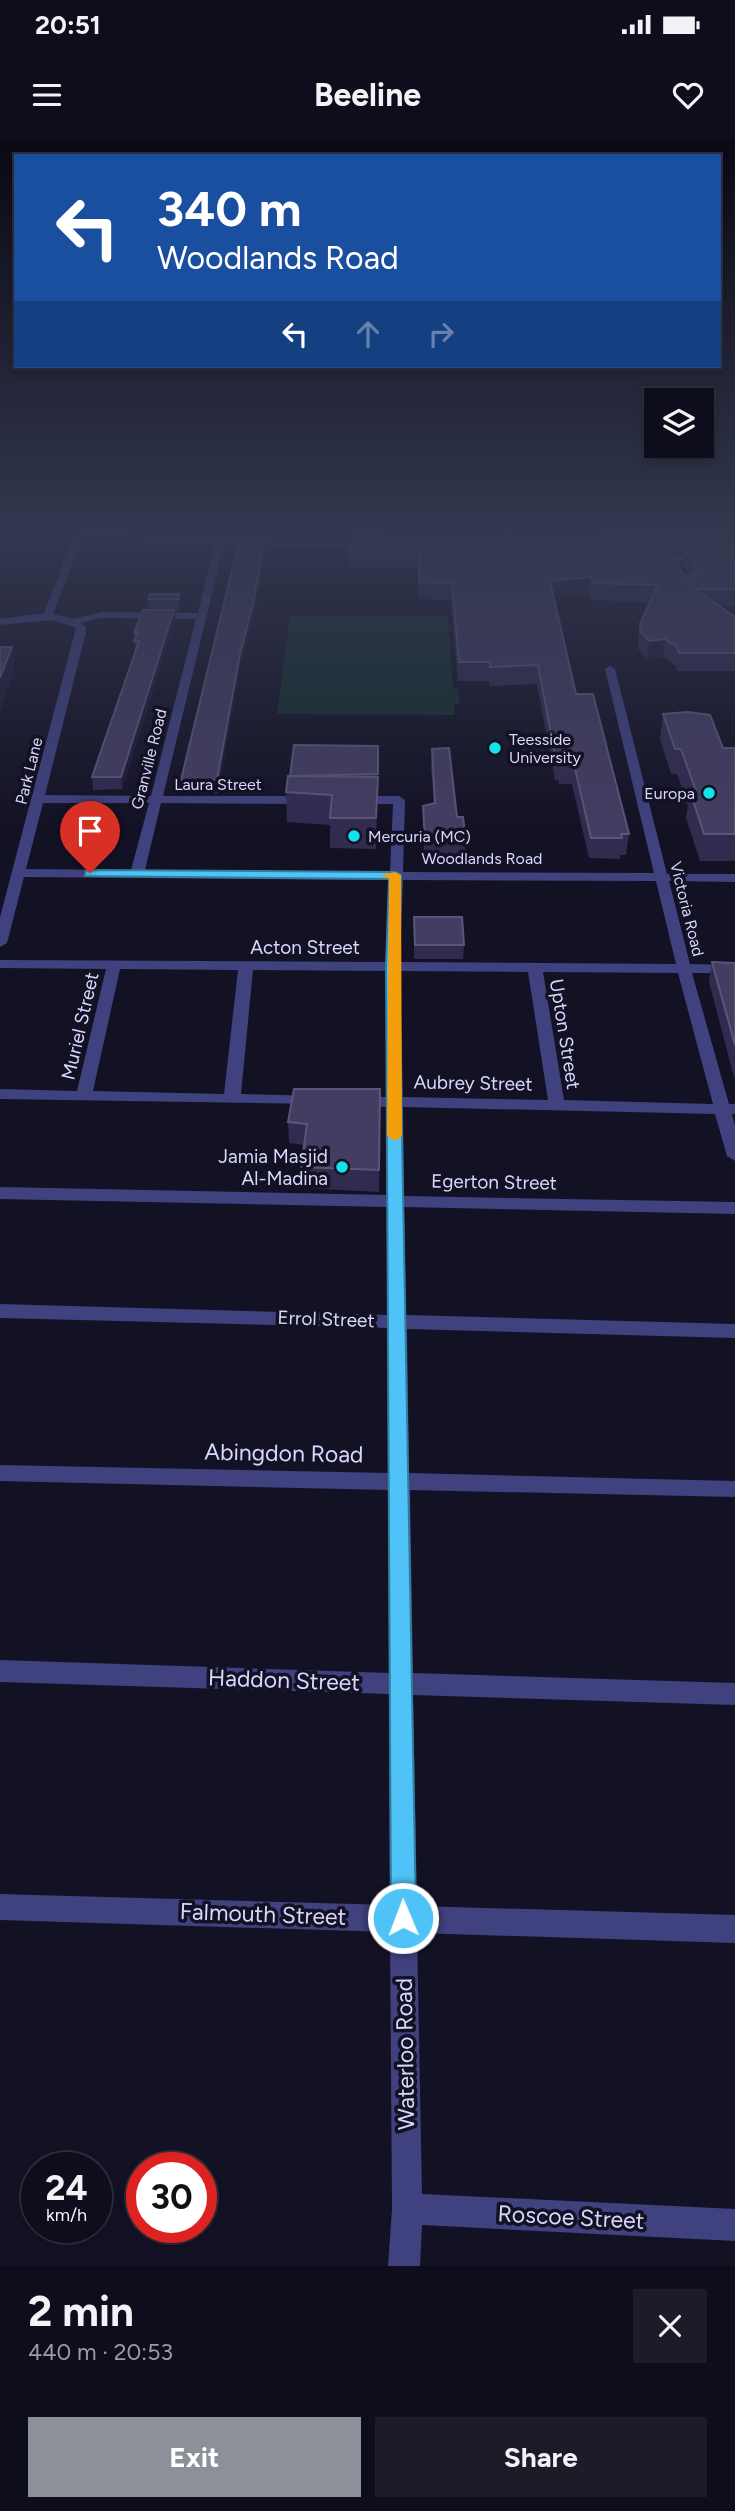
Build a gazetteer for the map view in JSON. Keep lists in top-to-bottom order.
{
  "streets": {
    "street": [
      "Granville Road",
      "Park Lane",
      "Laura Street",
      "Woodlands Road",
      "Victoria Road",
      "Acton Street",
      "Muriel Street",
      "Upton Street",
      "Aubrey Street",
      "Egerton Street",
      "Errol Street",
      "Abingdon Road",
      "Haddon Street",
      "Falmouth Street",
      "Waterloo Road",
      "Roscoe Street"
    ]
  },
  "crossings": [
    ["Granville Road", "Laura Street"],
    ["Granville Road", "Woodlands Road"],
    ["Park Lane", "Laura Street"],
    ["Park Lane", "Woodlands Road"],
    ["Laura Street", "Waterloo Road"],
    ["Woodlands Road", "Victoria Road"],
    ["Woodlands Road", "Waterloo Road"],
    ["Victoria Road", "Acton Street"],
    ["Victoria Road", "Aubrey Street"],
    ["Acton Street", "Muriel Street"],
    ["Acton Street", "Upton Street"],
    ["Acton Street", "Waterloo Road"],
    ["Muriel Street", "Aubrey Street"],
    ["Upton Street", "Aubrey Street"],
    ["Aubrey Street", "Waterloo Road"],
    ["Egerton Street", "Waterloo Road"],
    ["Errol Street", "Waterloo Road"],
    ["Abingdon Road", "Waterloo Road"],
    ["Haddon Street", "Waterloo Road"],
    ["Falmouth Street", "Waterloo Road"],
    ["Waterloo Road", "Roscoe Street"]
  ],
  "places": [
    "Teesside University",
    "Europa",
    "Mercuria (MC)",
    "Jamia Masjid Al-Madina"
  ],
  "page": {
    "status": "20:51",
    "header": "Beeline",
    "turn": ["340 m", "Woodlands Road"],
    "speed": "24 km/h",
    "limit": "30",
    "heading": ["2 min", "440 m · 20:53"],
    "buttons": ["Exit", "Share"]
  }
}
